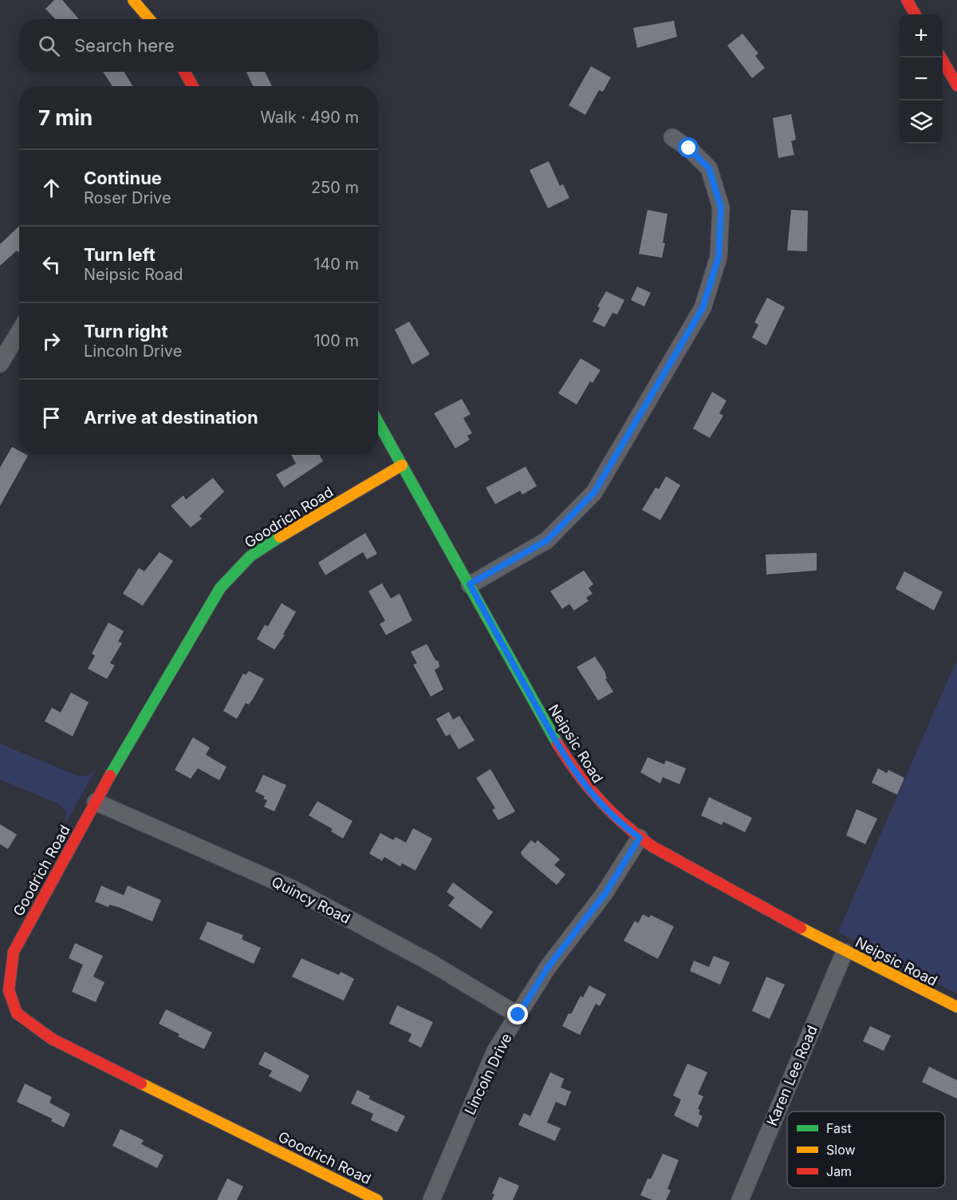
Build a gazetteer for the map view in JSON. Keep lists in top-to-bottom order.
{
  "streets": {
    "main road": ["Goodrich Road", "Neipsic Road"],
    "street": ["Quincy Road", "Lincoln Drive", "Karen Lee Road"]
  },
  "crossings": [
    ["Goodrich Road", "Neipsic Road"],
    ["Goodrich Road", "Quincy Road"],
    ["Neipsic Road", "Lincoln Drive"],
    ["Neipsic Road", "Karen Lee Road"],
    ["Quincy Road", "Lincoln Drive"]
  ],
  "legend": ["Fast", "Slow", "Jam"],
  "page": {
    "map_buttons": ["+", "−"],
    "search": "Search here",
    "heading": ["7 min", "Walk · 490 m"],
    "list": [
      ["Continue", "Roser Drive", "250 m"],
      ["Turn left", "Neipsic Road", "140 m"],
      ["Turn right", "Lincoln Drive", "100 m"],
      "Arrive at destination"
    ]
  }
}
